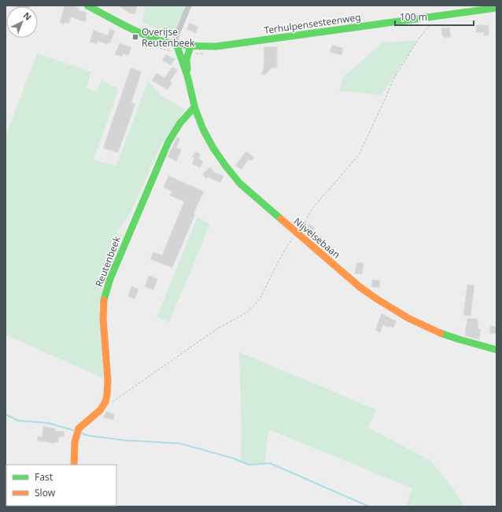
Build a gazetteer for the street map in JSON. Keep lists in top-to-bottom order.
{
  "streets": {
    "main road": ["Terhulpensesteenweg", "Nijvelsebaan", "Reutenbeek"]
  },
  "crossings": [
    ["Terhulpensesteenweg", "Nijvelsebaan"],
    ["Nijvelsebaan", "Reutenbeek"]
  ],
  "places": {
    "transit": ["Overijse Reutenbeek"]
  },
  "legend": ["Fast", "Slow"],
  "scale_bar": "100 m",
  "north": "top right"
}
